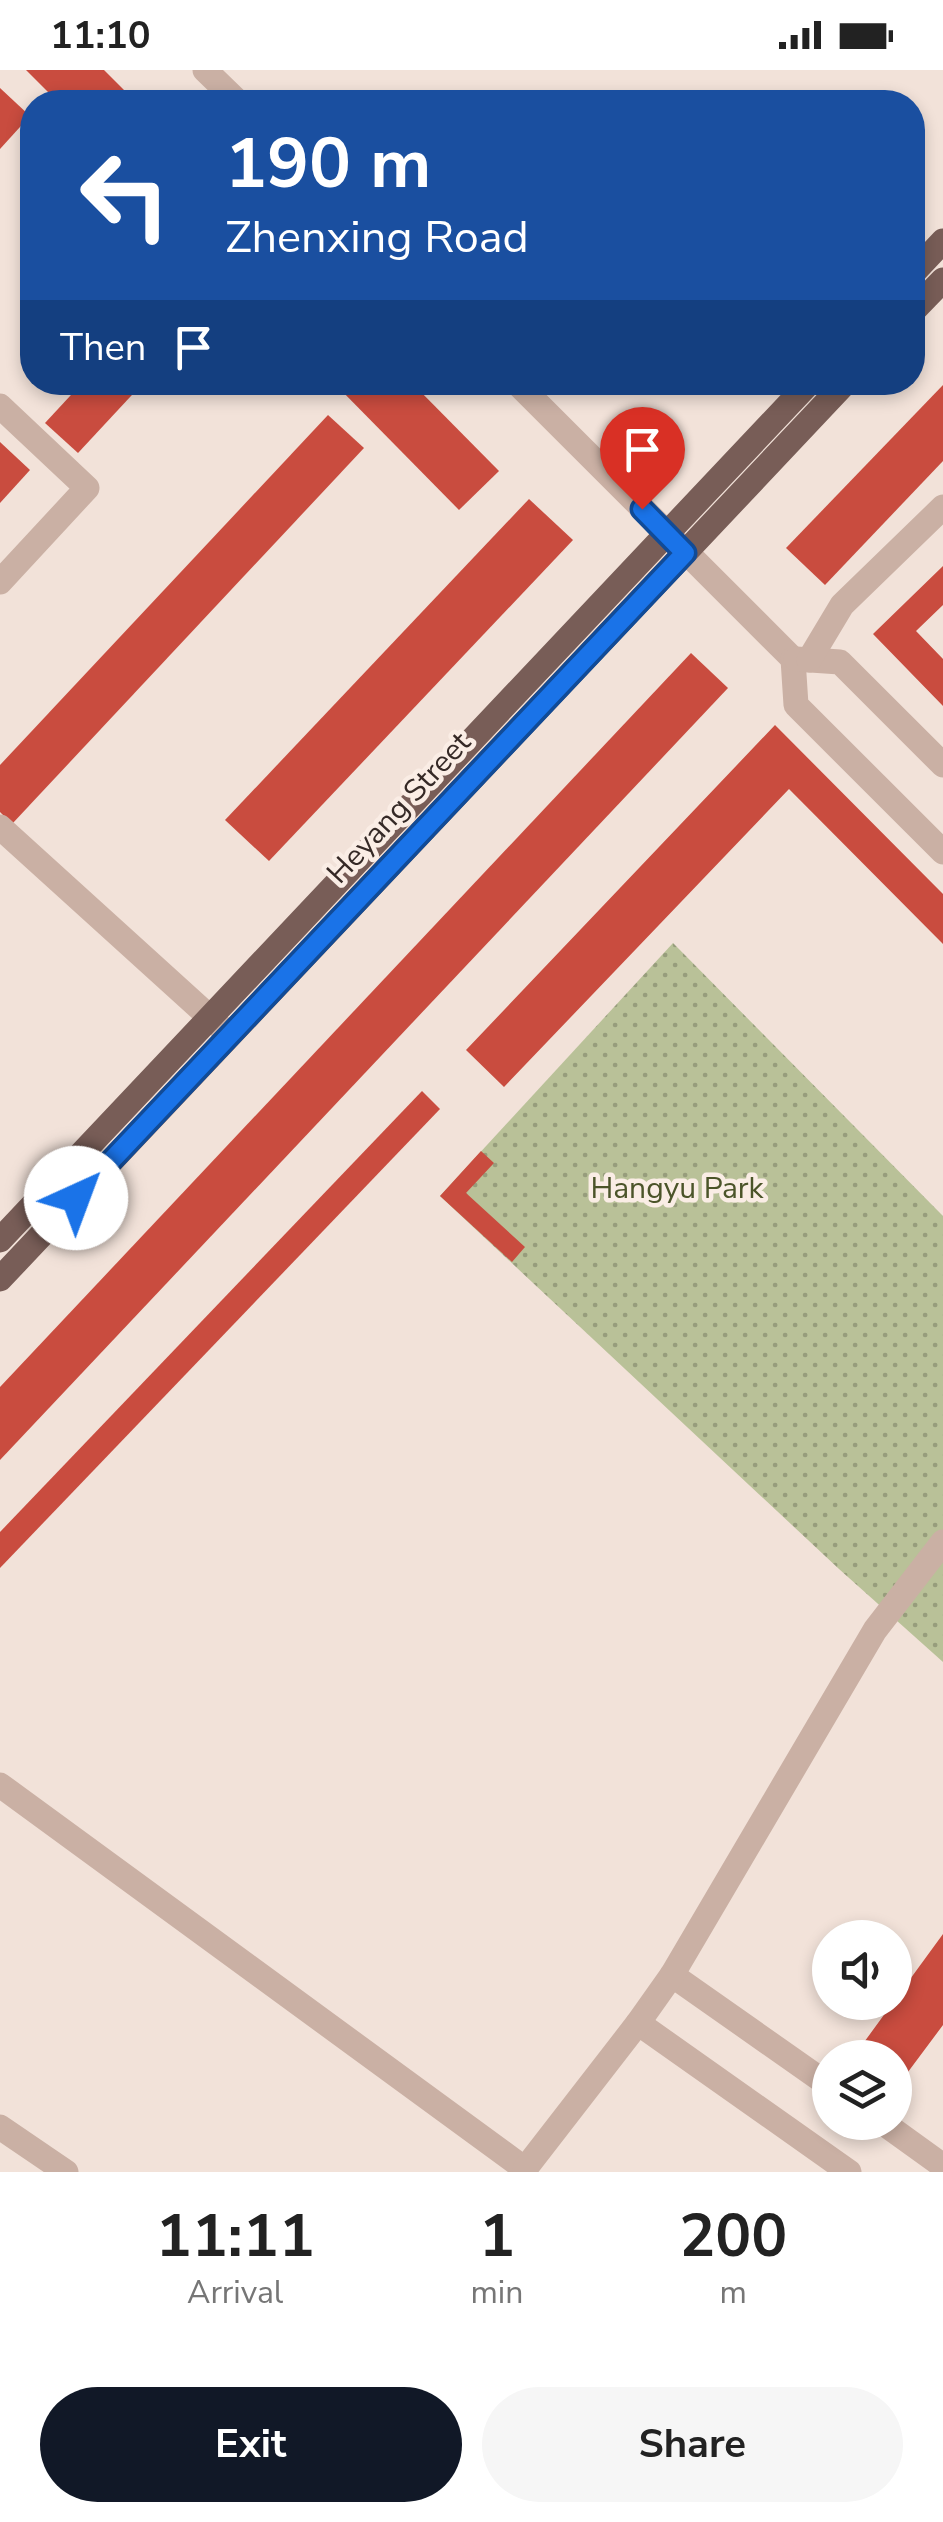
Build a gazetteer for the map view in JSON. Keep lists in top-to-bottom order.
{
  "streets": {
    "main road": ["Heyang Street"]
  },
  "parks": ["Hangyu Park"],
  "page": {
    "status": "11:10",
    "turn": ["190 m", "Zhenxing Road"],
    "then": "Then",
    "eta": [
      "11:11",
      "Arrival",
      "1",
      "min",
      "200",
      "m"
    ],
    "buttons": ["Exit", "Share"]
  }
}
